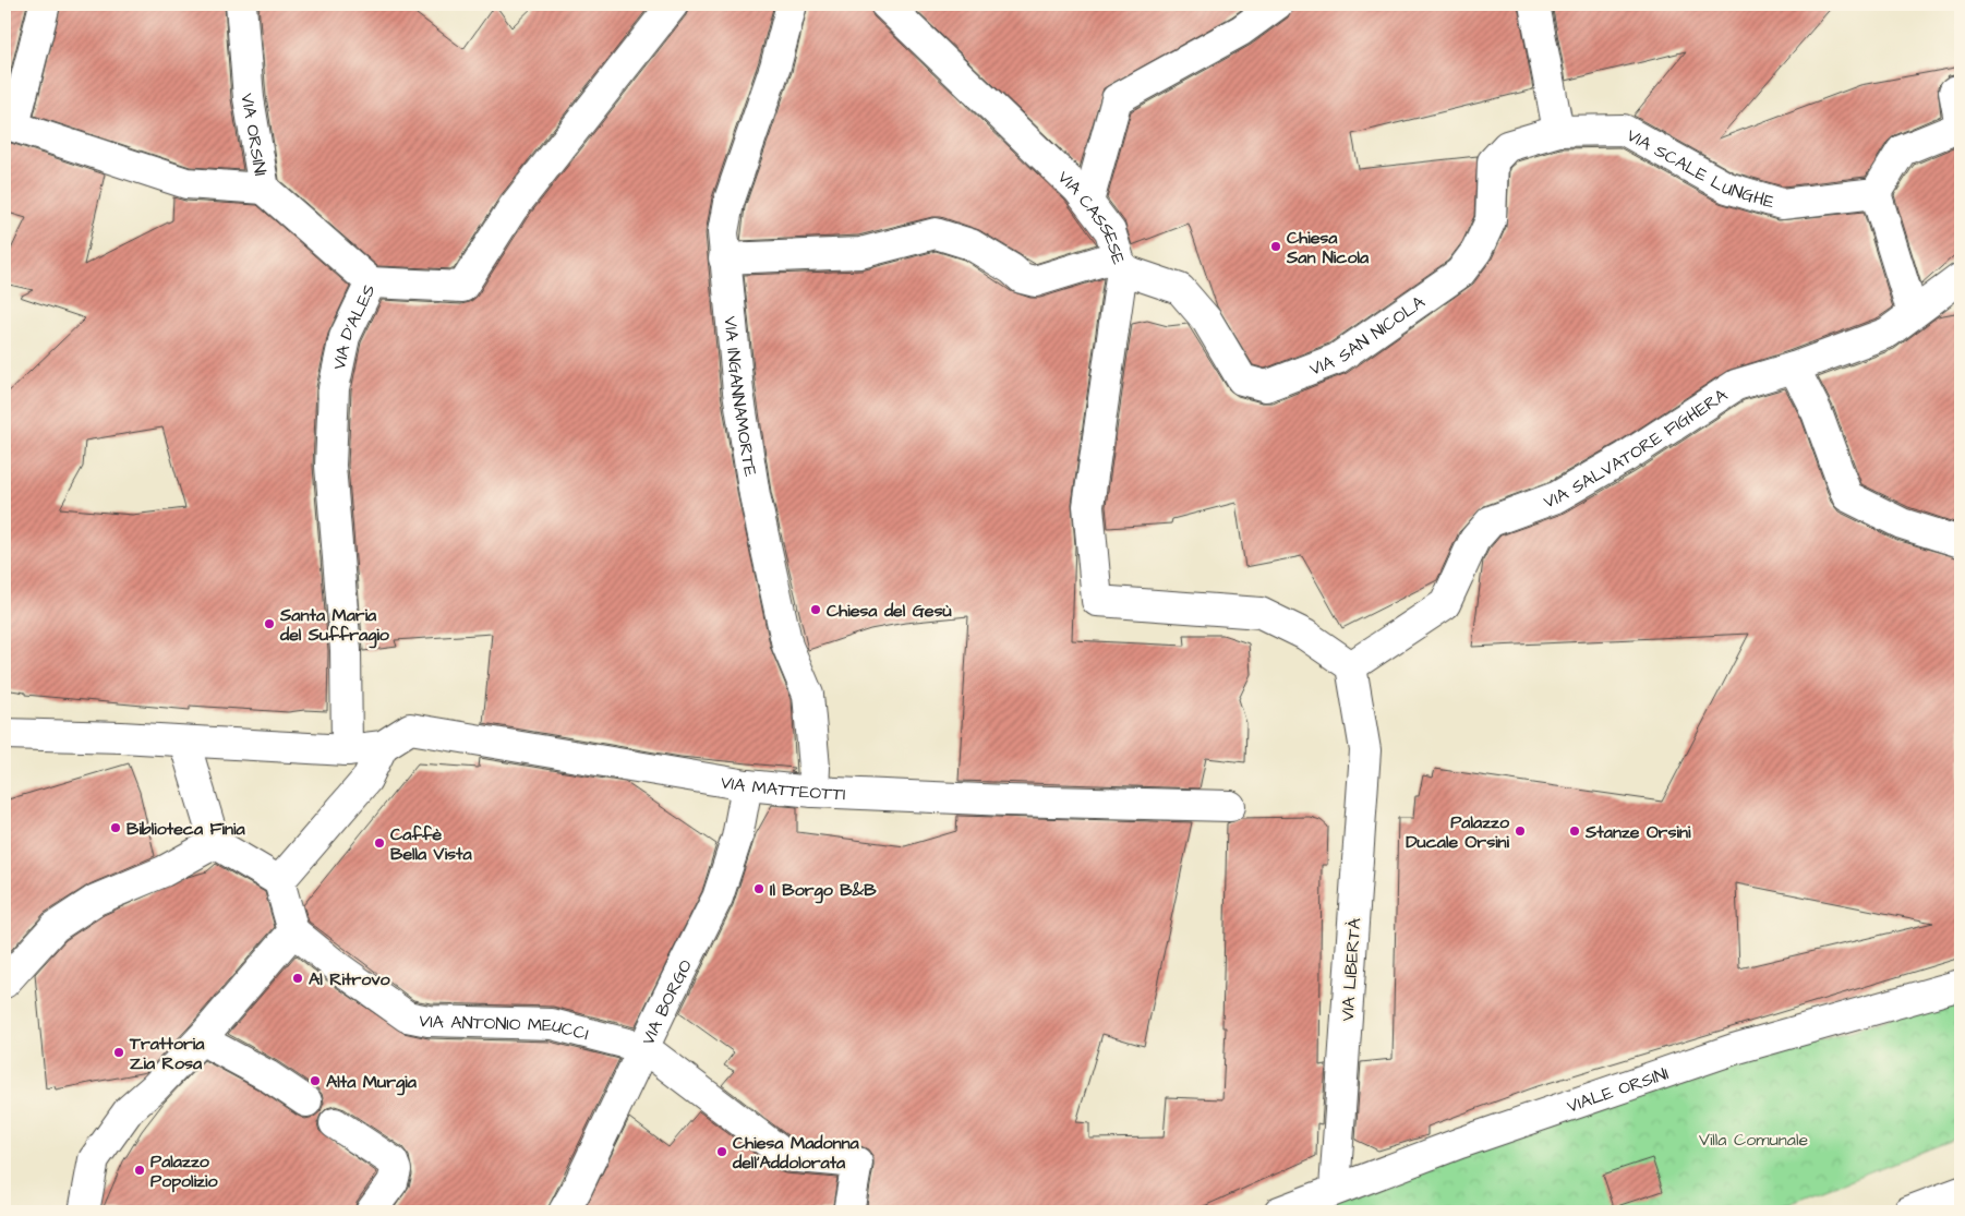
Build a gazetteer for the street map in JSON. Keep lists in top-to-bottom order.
{
  "streets": {
    "street": [
      "VIA ORSINI",
      "VIA SCALE LUNGHE",
      "VIA CASSESE",
      "VIA D'ALES",
      "VIA SAN NICOLA",
      "VIA INGANNAMORTE",
      "VIA SALVATORE FIGHERA",
      "VIA MATTEOTTI",
      "VIA LIBERTÀ",
      "VIA BORGO",
      "VIA ANTONIO MEUCCI",
      "VIALE ORSINI"
    ]
  },
  "crossings": [
    ["VIA ORSINI", "VIA D'ALES"],
    ["VIA SCALE LUNGHE", "VIA SAN NICOLA"],
    ["VIA CASSESE", "VIA SAN NICOLA"],
    ["VIA CASSESE", "VIA SALVATORE FIGHERA"],
    ["VIA CASSESE", "VIA LIBERTÀ"],
    ["VIA D'ALES", "VIA MATTEOTTI"],
    ["VIA INGANNAMORTE", "VIA MATTEOTTI"],
    ["VIA SALVATORE FIGHERA", "VIA LIBERTÀ"],
    ["VIA MATTEOTTI", "VIA BORGO"],
    ["VIA LIBERTÀ", "VIALE ORSINI"],
    ["VIA BORGO", "VIA ANTONIO MEUCCI"]
  ],
  "parks": ["Villa Comunale"],
  "places": [
    "Chiesa San Nicola",
    "Chiesa del Gesù",
    "Santa Maria del Suffragio",
    "Biblioteca Finia",
    "Palazzo Ducale Orsini",
    "Stanze Orsini",
    "Caffè Bella Vista",
    "Il Borgo B&B",
    "Al Ritrovo",
    "Trattoria Zia Rosa",
    "Alta Murgia",
    "Chiesa Madonna dell'Addolorata",
    "Palazzo Popolizio"
  ]
}
